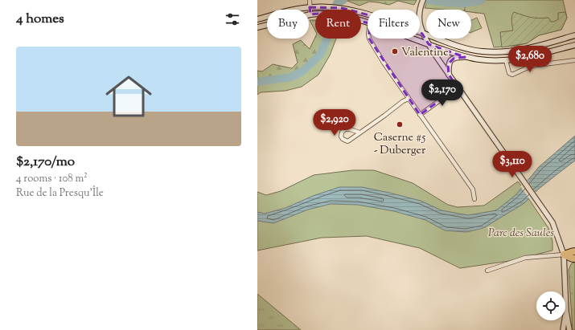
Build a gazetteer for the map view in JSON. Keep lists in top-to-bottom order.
{
  "parks": ["Parc des Saules"],
  "places": ["Valentine", "Caserne #5 - Duberger"],
  "page": {
    "heading": "4 homes",
    "chip": [
      "Buy",
      "Rent",
      "Filters",
      "New"
    ],
    "list": [
      {
        "name": "$2,170/mo",
        "note": "4 rooms · 108 m² · Rue de la Presqu'Île"
      }
    ],
    "price": [
      "$2,680",
      "$2,170",
      "$2,920",
      "$3,110"
    ]
  }
}
